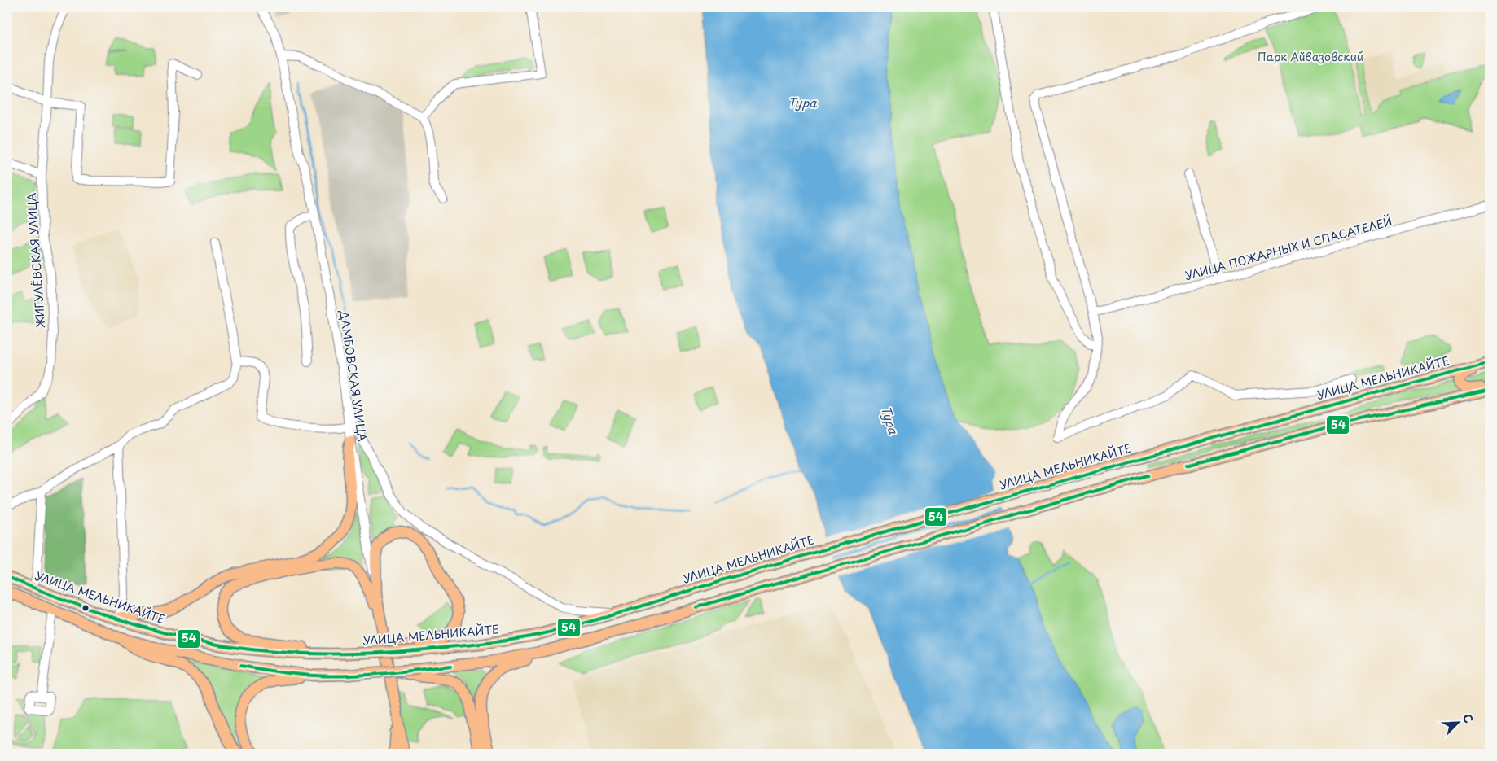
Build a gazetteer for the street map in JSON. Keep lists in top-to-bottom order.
{
  "streets": {
    "main road": ["ДАМБОВСКАЯ УЛИЦА", "УЛИЦА МЕЛЬНИКАЙТЕ"],
    "street": ["УЛИЦА ПОЖАРНЫХ И СПАСАТЕЛЕЙ", "ЖИГУЛЁВСКАЯ УЛИЦА"]
  },
  "water": ["Тура"],
  "parks": ["Парк Айвазовский"],
  "lines": ["transit line 54"],
  "north": "top right"
}
